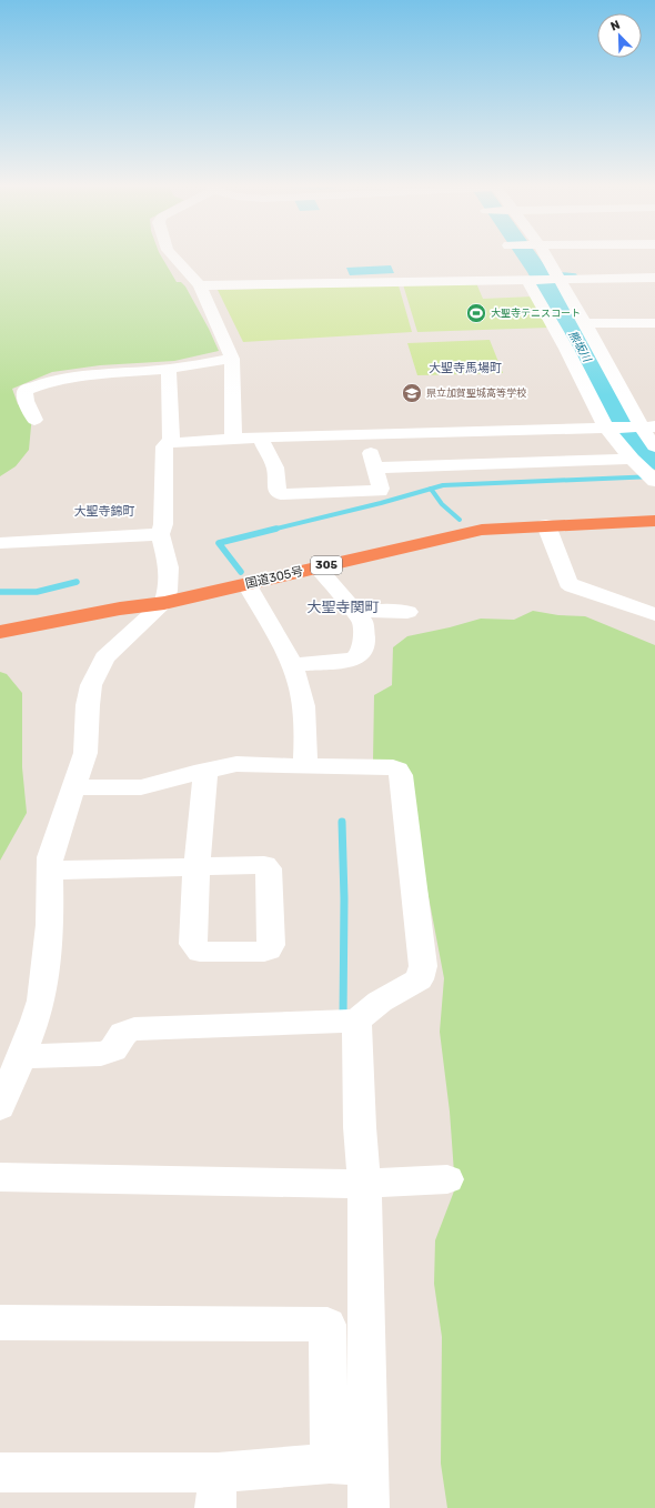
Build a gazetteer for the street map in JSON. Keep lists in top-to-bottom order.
{
  "streets": {
    "highway": ["305", "国道305号"]
  },
  "districts": ["大聖寺馬場町", "大聖寺錦町", "大聖寺関町"],
  "water": ["熊坂川"],
  "places": {
    "sports": ["大聖寺テニスコート"],
    "school or university": ["県立加賀聖城高等学校"]
  },
  "north": "top left"
}
